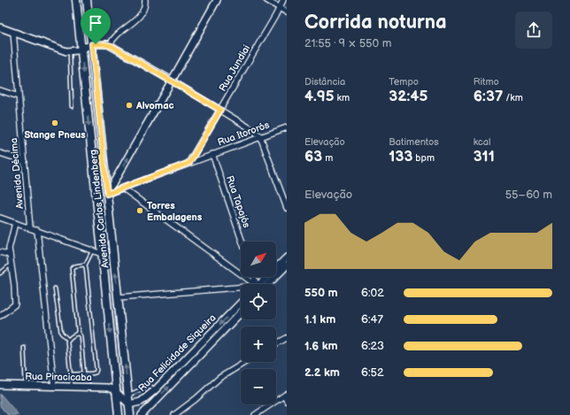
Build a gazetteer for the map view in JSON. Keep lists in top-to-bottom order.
{
  "streets": {
    "main road": ["Avenida Carlos Lindenberg"],
    "street": [
      "Rua Jundiai",
      "Rua Itororós",
      "Avenida Décima",
      "Rua Tapajós",
      "Rua Felicidade Siqueira",
      "Rua Piracicaba"
    ]
  },
  "crossings": [
    ["Rua Jundiai", "Rua Itororós"],
    ["Rua Itororós", "Rua Tapajós"],
    ["Rua Itororós", "Avenida Carlos Lindenberg"],
    ["Avenida Carlos Lindenberg", "Rua Felicidade Siqueira"],
    ["Avenida Carlos Lindenberg", "Rua Piracicaba"]
  ],
  "places": ["Alvomac", "Stange Pneus", "Torres Embalagens"],
  "north": "top right",
  "page": {
    "heading": ["Corrida noturna", "21:55 · 9 × 550 m"],
    "stats": [
      ["Distância", "4.95 km"],
      ["Tempo", "32:45"],
      ["Ritmo", "6:37 /km"],
      ["Elevação", "63 m"],
      ["Batimentos", "133 bpm"],
      ["kcal", "311"]
    ],
    "chart": ["Elevação", "55–60 m"],
    "map_buttons": ["+", "−"],
    "list": [
      {
        "name": "550 m",
        "note": "6:02"
      },
      {
        "name": "1.1 km",
        "note": "6:47"
      },
      {
        "name": "1.6 km",
        "note": "6:23"
      },
      {
        "name": "2.2 km",
        "note": "6:52"
      }
    ]
  }
}
